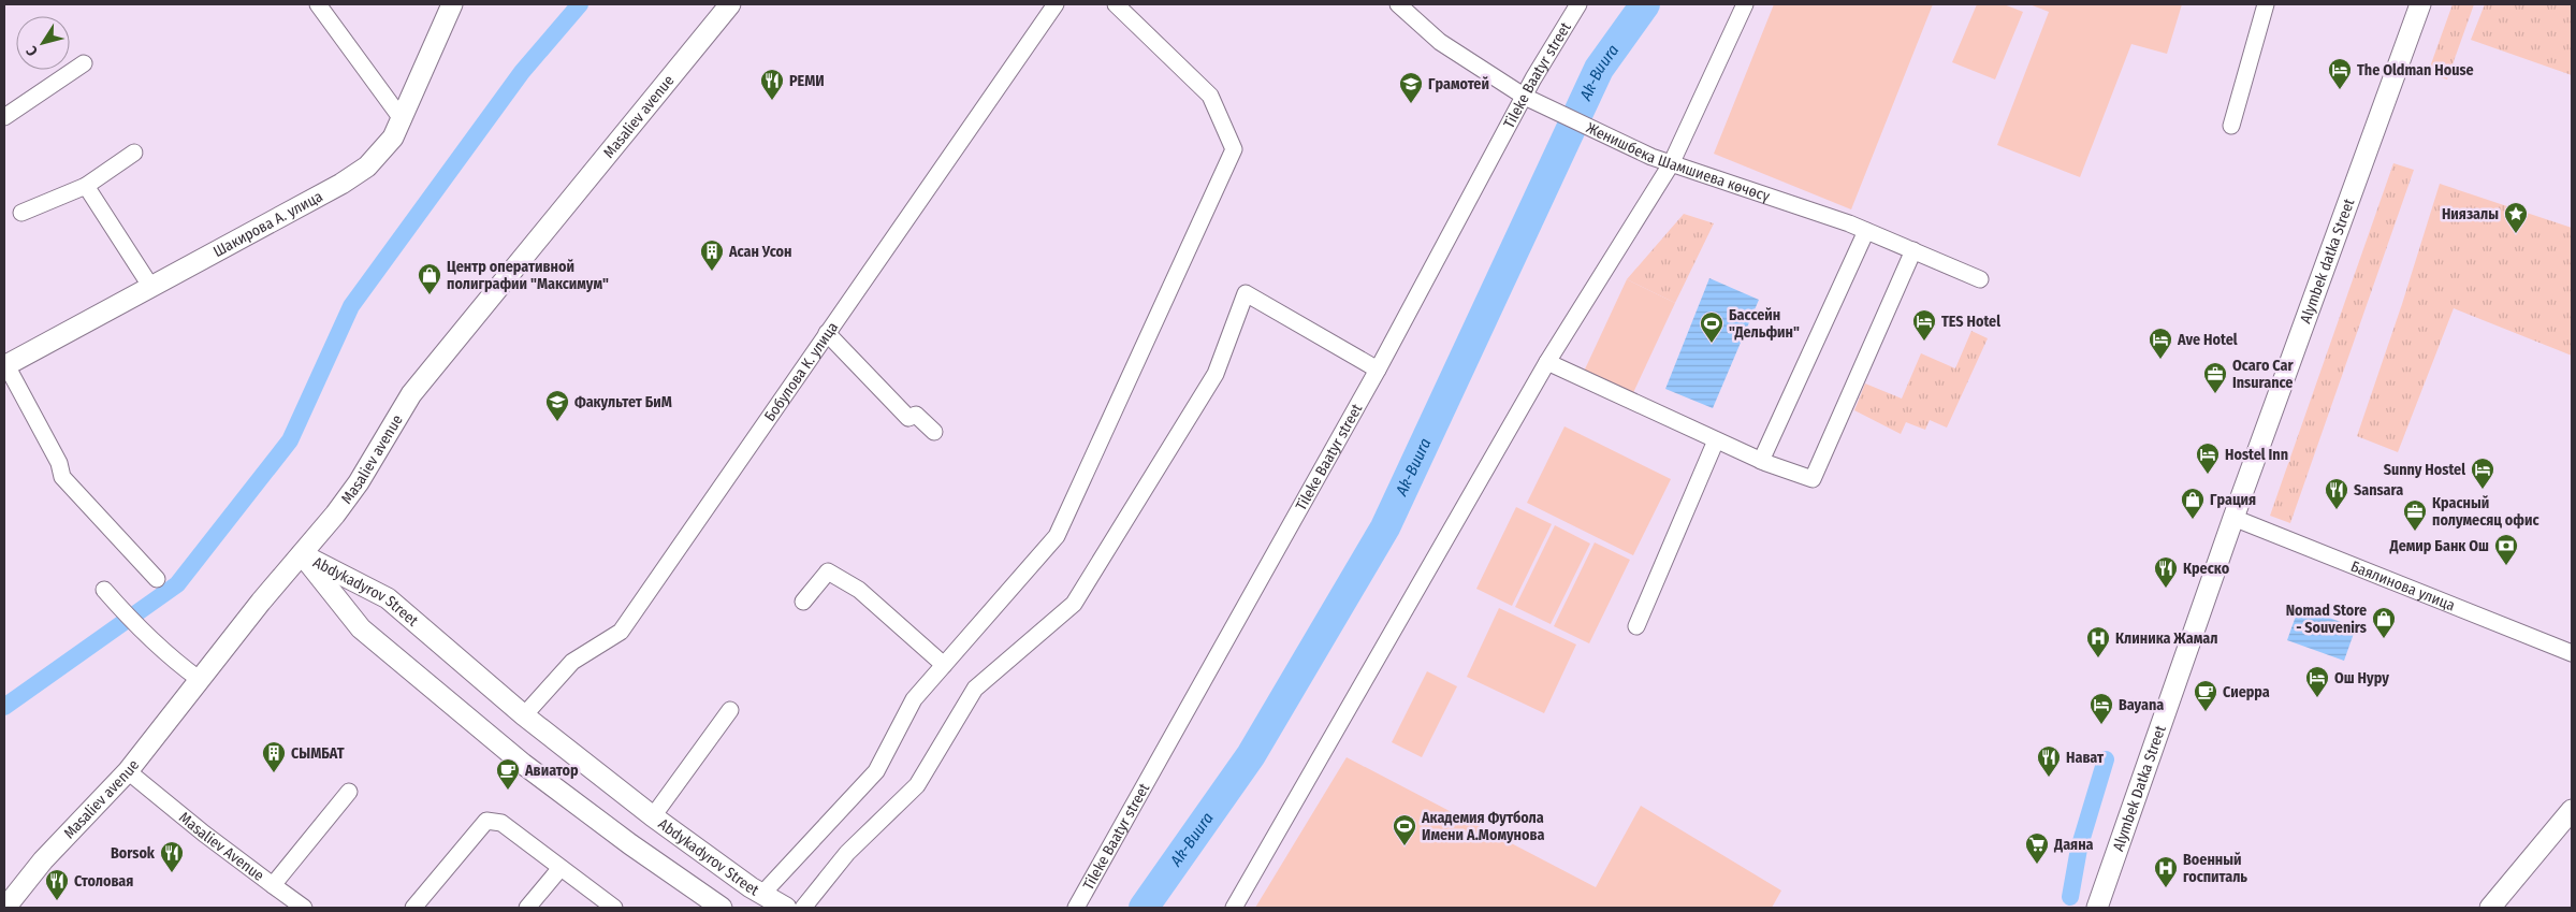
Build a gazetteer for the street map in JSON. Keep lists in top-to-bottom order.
{
  "streets": {
    "main road": [
      "Masaliev avenue",
      "Шакирова А. улица",
      "Alymbek datka Street",
      "Abdykadyrov Street",
      "Alymbek Datka Street"
    ],
    "street": [
      "Tileke Baatyr street",
      "Женишбека Шамшиева көчөсү",
      "Бобулова К. улица",
      "Баялинова улица",
      "Masaliev Avenue"
    ]
  },
  "crossings": [
    ["Tileke Baatyr street", "Женишбека Шамшиева көчөсү"],
    ["Masaliev avenue", "Abdykadyrov Street"],
    ["Masaliev avenue", "Masaliev Avenue"],
    ["Alymbek datka Street", "Баялинова улица"],
    ["Alymbek datka Street", "Alymbek Datka Street"],
    ["Бобулова К. улица", "Abdykadyrov Street"],
    ["Баялинова улица", "Alymbek Datka Street"]
  ],
  "water": ["Ak-Buura"],
  "places": {
    "hotel": [
      "The Oldman House",
      "TES Hotel",
      "Ave Hotel",
      "Hostel Inn",
      "Sunny Hostel",
      "Ош Нуру",
      "Bayana"
    ],
    "restaurant": [
      "РЕМИ",
      "Sansara",
      "Креско",
      "Нават",
      "Borsok",
      "Столовая"
    ],
    "school or university": ["Грамотей", "Факультет БиМ"],
    "place": ["Ниязалы"],
    "building": ["Асан Усон", "СЫМБАТ"],
    "shop": ["Центр оперативной полиграфии \"Максимум\"", "Грация", "Nomad Store - Souvenirs"],
    "sports": ["Бассейн \"Дельфин\"", "Академия Футбола Имени А.Момунова"],
    "office": ["Осаго Car Insurance", "Красный полумесяц офис"],
    "bank": ["Демир Банк Ош"],
    "hospital": ["Клиника Жамал", "Военный госпиталь"],
    "cafe": ["Сиерра", "Авиатор"],
    "supermarket": ["Даяна"]
  },
  "north": "bottom left"
}
